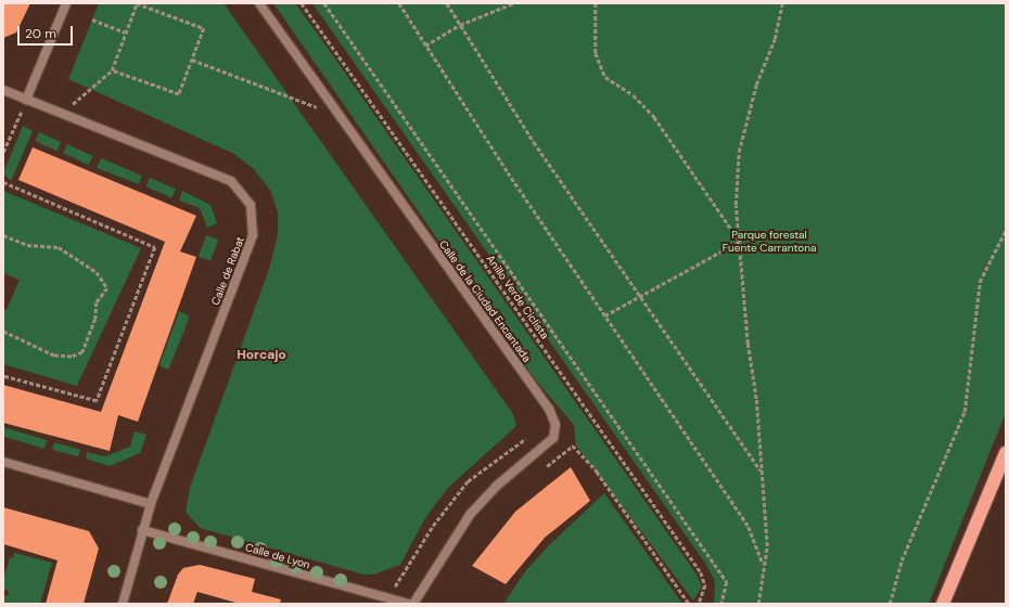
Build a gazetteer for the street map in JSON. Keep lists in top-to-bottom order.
{
  "streets": {
    "street": ["Calle de Rabat", "Calle de la Ciudad Encantada", "Calle de Lyon"],
    "path": ["Anillo Verde Ciclista"]
  },
  "crossings": [
    ["Calle de Rabat", "Calle de Lyon"]
  ],
  "districts": ["Horcajo"],
  "parks": ["Parque forestal Fuente Carrantona"],
  "scale_bar": "20 m"
}
